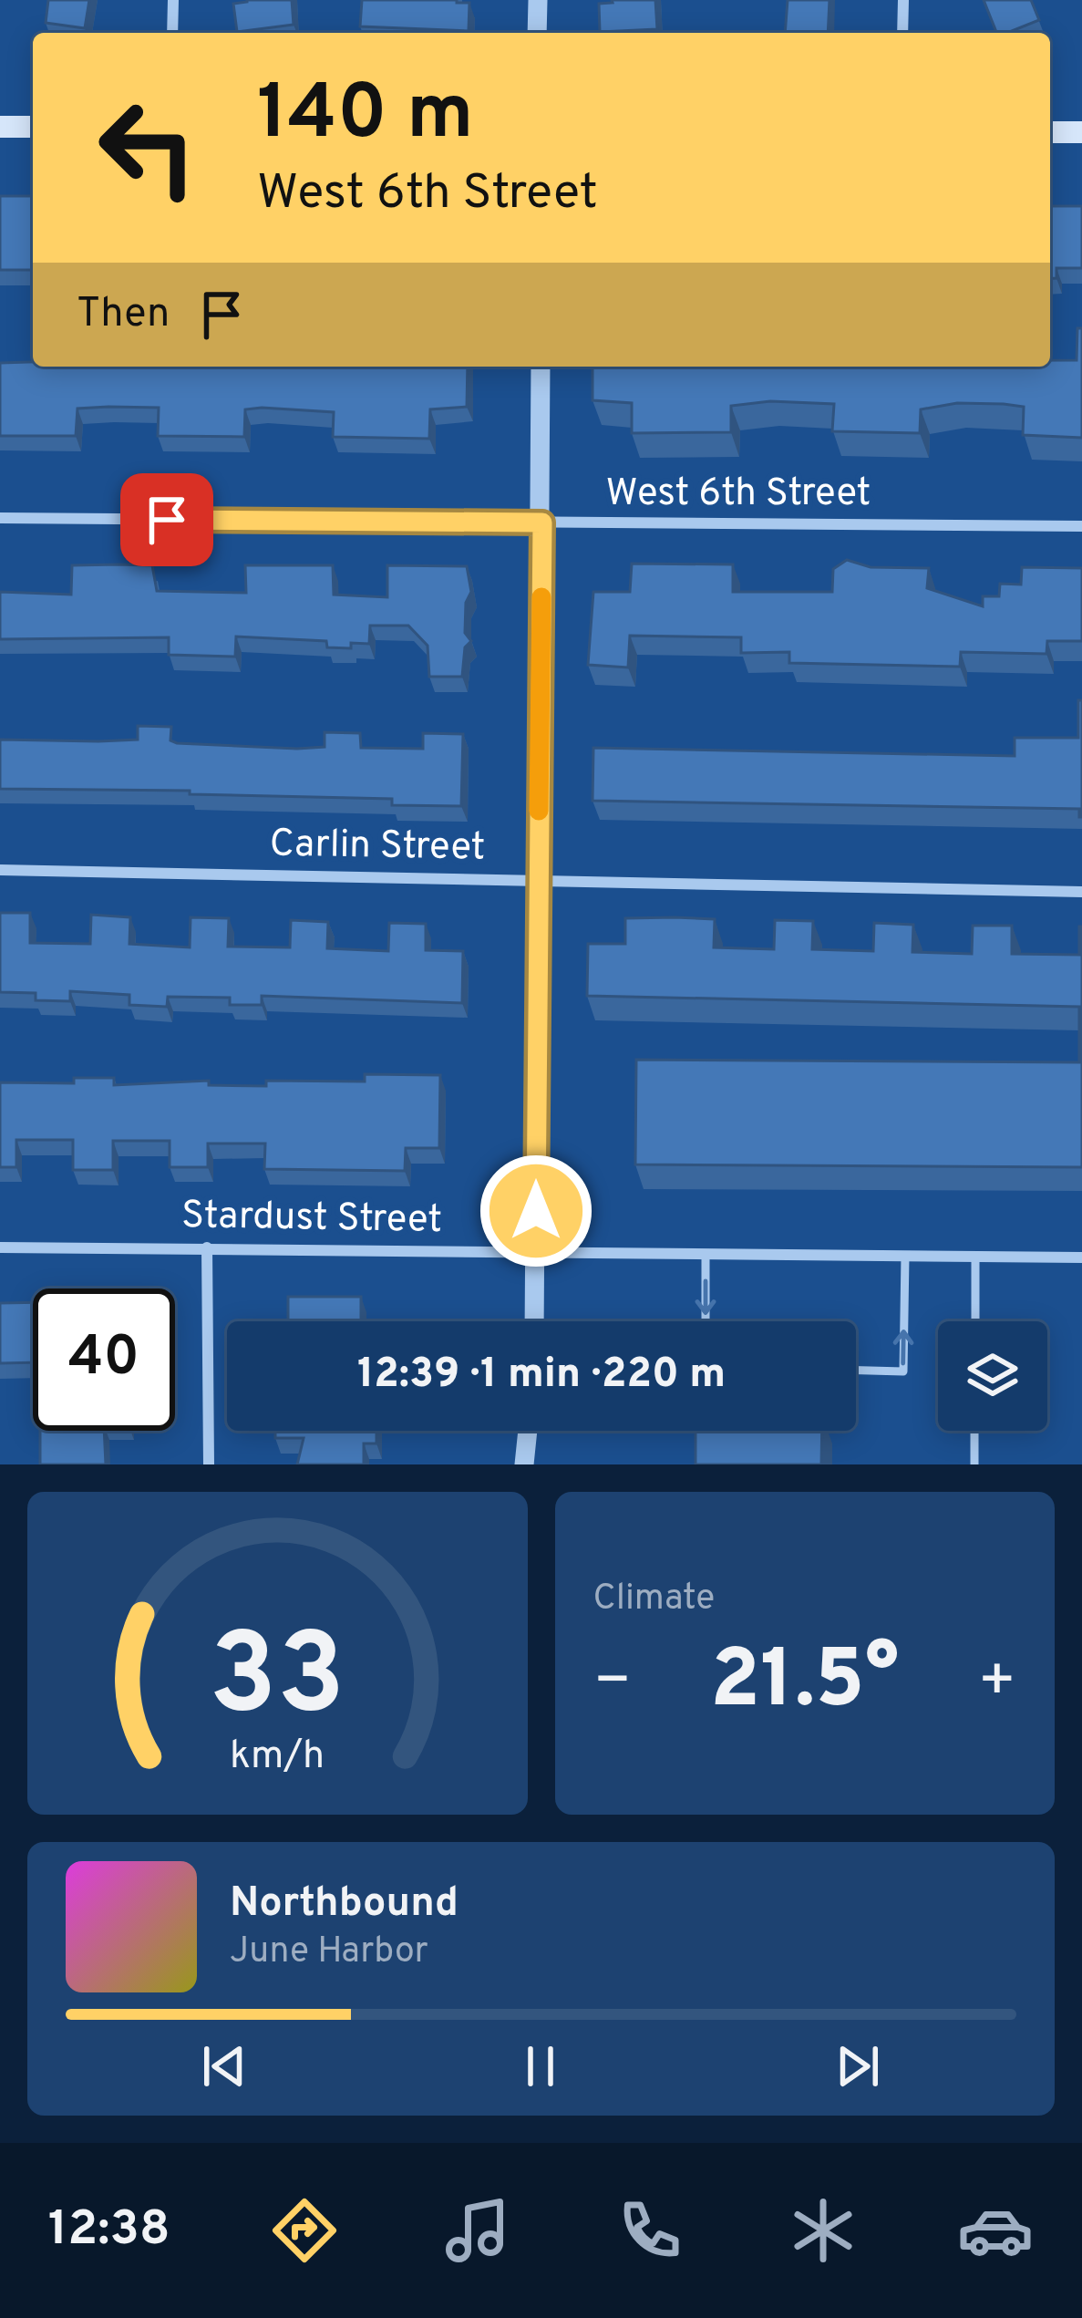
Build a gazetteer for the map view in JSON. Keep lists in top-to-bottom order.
{
  "streets": {
    "street": ["West 6th Street", "Carlin Street", "Stardust Street"]
  },
  "page": {
    "turn": ["140 m", "West 6th Street"],
    "then": "Then",
    "limit": "40",
    "trip": "12:39 · 1 min · 220 m",
    "tile": "Climate",
    "heat": ["−", "21.5°", "+"],
    "song": ["Northbound", "June Harbor"],
    "tabs": "12:38",
    "gauge": ["33", "km/h"]
  }
}
